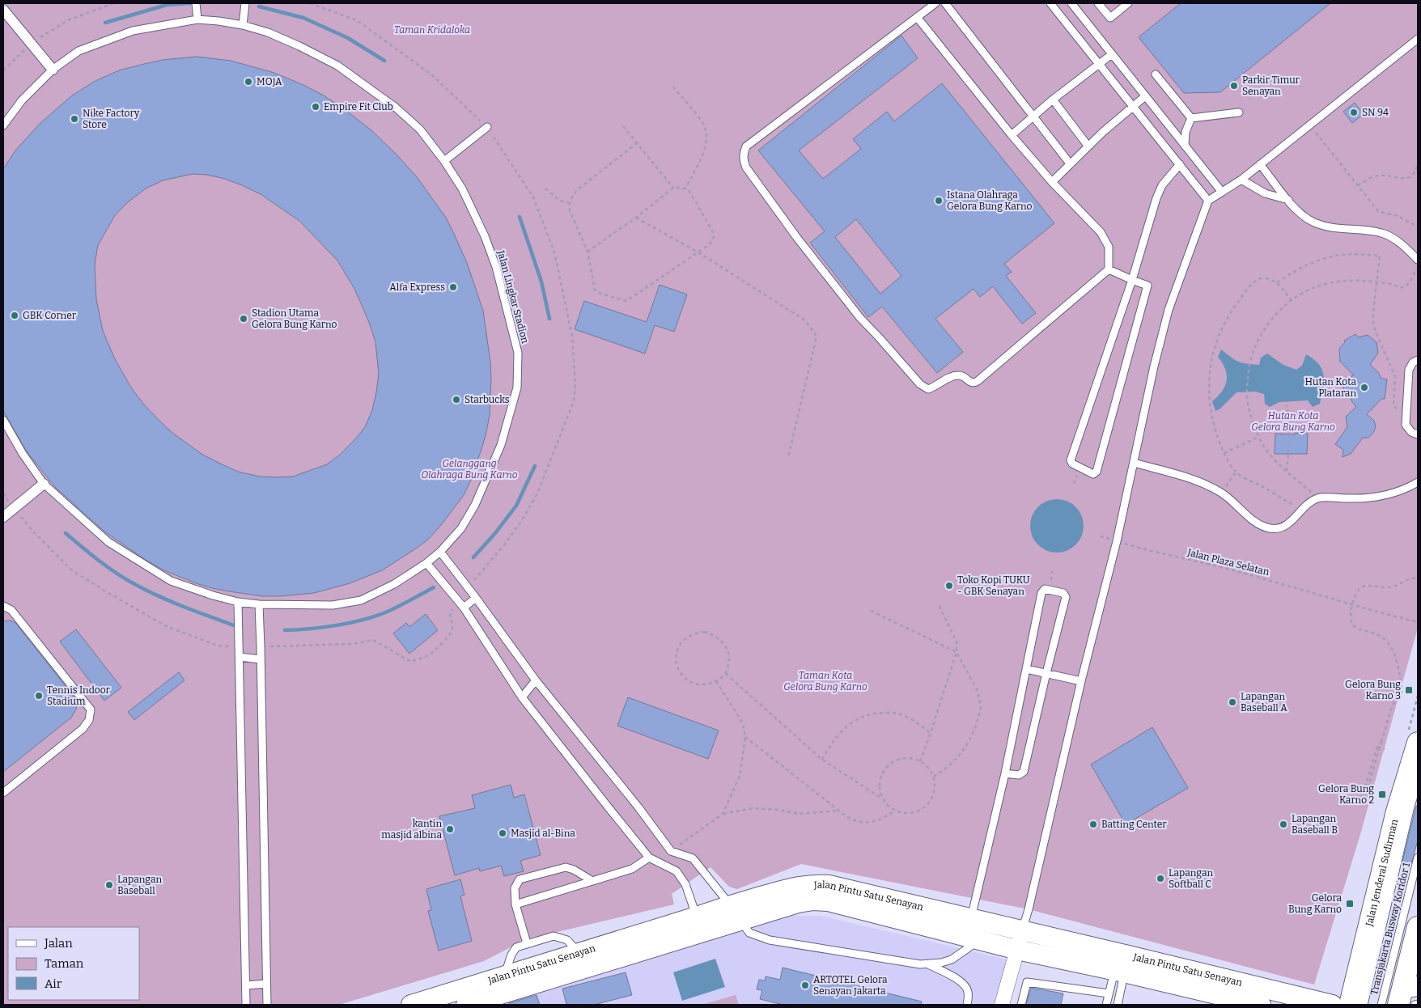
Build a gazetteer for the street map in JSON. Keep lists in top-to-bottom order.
{
  "streets": {
    "main road": ["Jalan Jenderal Sudirman", "Jalan Pintu Satu Senayan"],
    "lane": ["Jalan Lingkar Stadion", "Transjakarta Busway Koridor 1"],
    "path": ["Jalan Plaza Selatan"]
  },
  "parks": [
    "Taman Kridaloka",
    "Hutan Kota Gelora Bung Karno",
    "Gelanggang Olahraga Bung Karno",
    "Taman Kota Gelora Bung Karno"
  ],
  "places": {
    "other": [
      "MOJA",
      "Parkir Timur Senayan",
      "Empire Fit Club",
      "SN 94",
      "Nike Factory Store",
      "Istana Olahraga Gelora Bung Karno",
      "Alfa Express",
      "GBK Corner",
      "Stadion Utama Gelora Bung Karno",
      "Hutan Kota Plataran",
      "Starbucks",
      "Toko Kopi TUKU - GBK Senayan",
      "Tennis Indoor Stadium",
      "Lapangan Baseball A",
      "Batting Center",
      "Lapangan Baseball B",
      "kantin masjid albina",
      "Masjid al-Bina",
      "Lapangan Softball C",
      "Lapangan Baseball",
      "ARTOTEL Gelora Senayan Jakarta"
    ],
    "transit": ["Gelora Bung Karno 3", "Gelora Bung Karno 2", "Gelora Bung Karno"]
  },
  "legend": ["Jalan", "Taman", "Air"]
}
